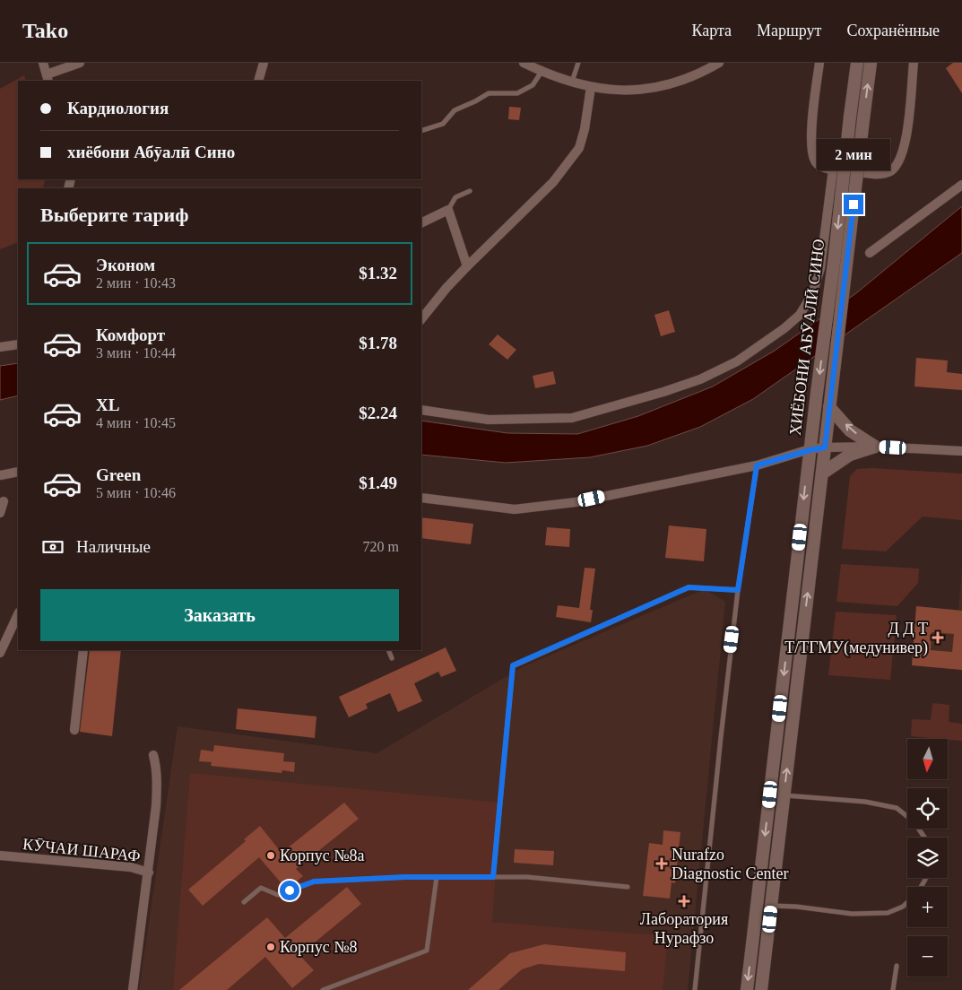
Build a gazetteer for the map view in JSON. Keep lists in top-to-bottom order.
{
  "streets": {
    "main road": ["ХИЁБОНИ АБӮАЛӢ СИНО"],
    "street": ["КӮЧАИ ШАРАФ"]
  },
  "places": {
    "health": ["Д Д Т Т/ТГМУ(медунивер)", "Nurafzo Diagnostic Center", "Лаборатория Нурафзо"],
    "other": ["Корпус №8а", "Корпус №8"]
  },
  "north": "bottom",
  "page": {
    "header": "Tako",
    "nav": ["Карта", "Маршрут", "Сохранённые"],
    "banner": ["Кардиология", "хиёбони Абӯалӣ Сино"],
    "bubble": "2 мин",
    "heading": "Выберите тариф",
    "list": [
      {
        "name": "Эконом",
        "note": "2 мин · 10:43",
        "value": "$1.32"
      },
      {
        "name": "Комфорт",
        "note": "3 мин · 10:44",
        "value": "$1.78"
      },
      {
        "name": "XL",
        "note": "4 мин · 10:45",
        "value": "$2.24"
      },
      {
        "name": "Green",
        "note": "5 мин · 10:46",
        "value": "$1.49"
      }
    ],
    "pay": ["Наличные", "720 m"],
    "buttons": "Заказать",
    "map_buttons": ["+", "−"]
  }
}
